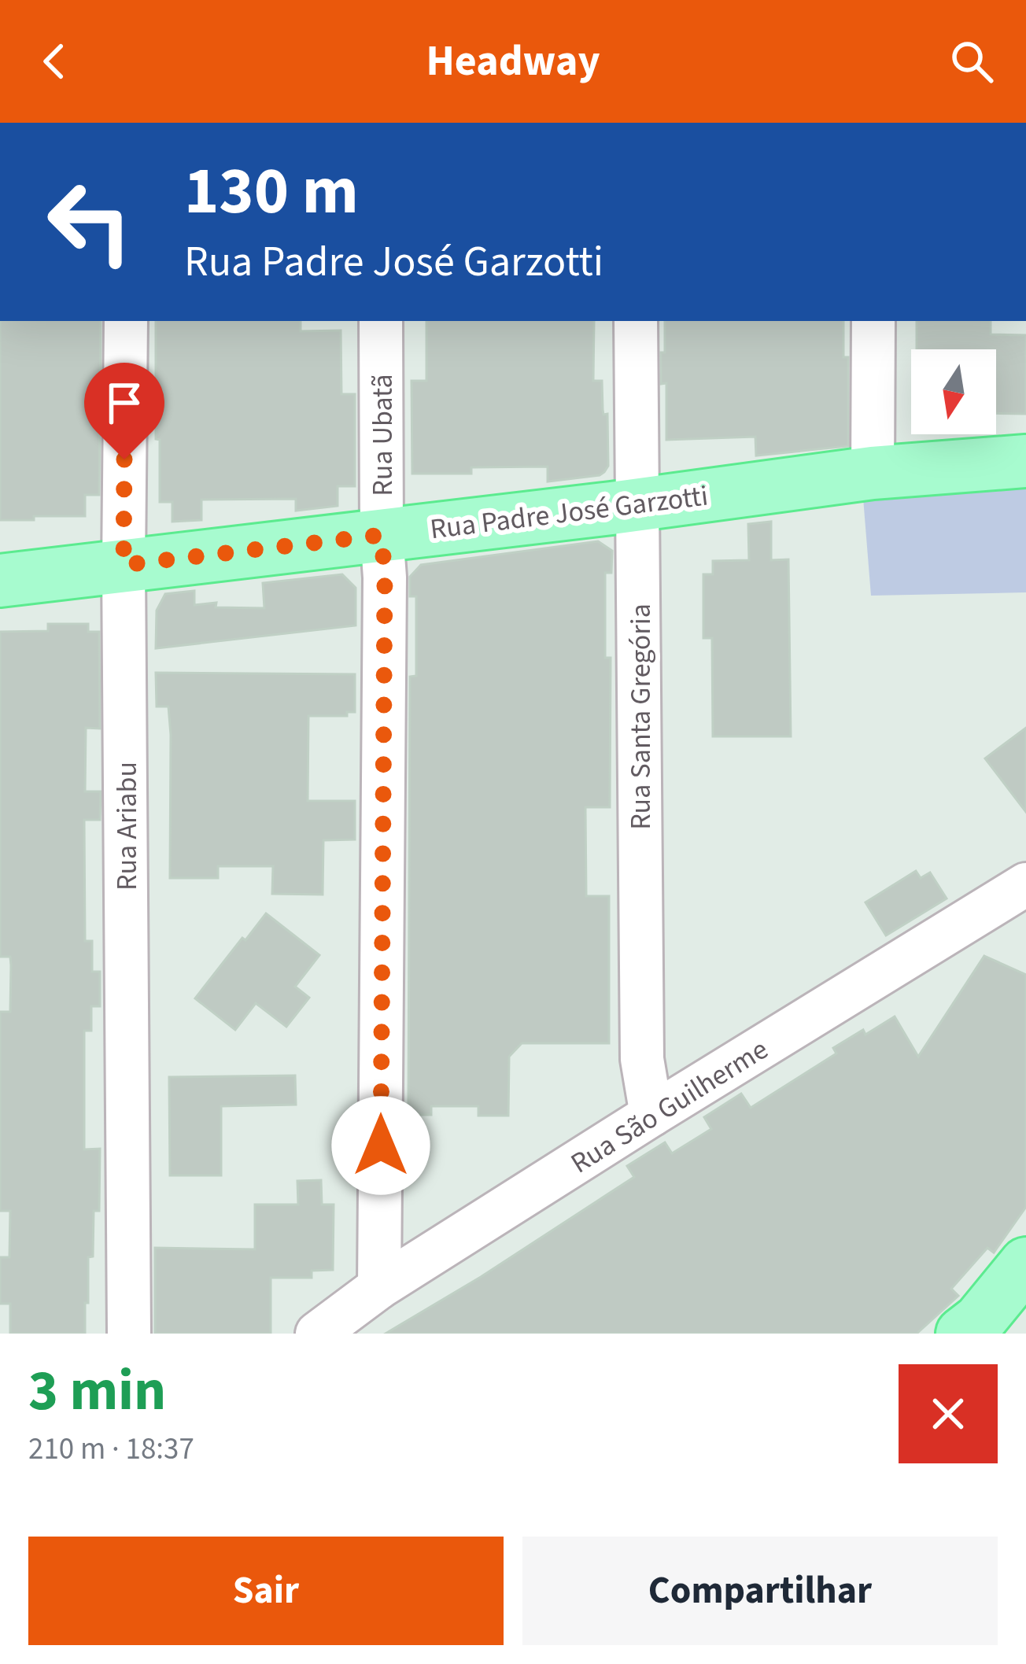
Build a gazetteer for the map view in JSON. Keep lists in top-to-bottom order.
{
  "streets": {
    "main road": ["Rua Padre José Garzotti"],
    "street": [
      "Rua Ubatã",
      "Rua Santa Gregória",
      "Rua Ariabu",
      "Rua São Guilherme"
    ]
  },
  "crossings": [
    ["Rua Ubatã", "Rua Padre José Garzotti"],
    ["Rua Ubatã", "Rua São Guilherme"],
    ["Rua Padre José Garzotti", "Rua Santa Gregória"],
    ["Rua Padre José Garzotti", "Rua Ariabu"],
    ["Rua Santa Gregória", "Rua São Guilherme"]
  ],
  "north": "bottom",
  "page": {
    "header": "Headway",
    "turn": ["130 m", "Rua Padre José Garzotti"],
    "heading": ["3 min", "210 m · 18:37"],
    "buttons": ["Sair", "Compartilhar"]
  }
}
